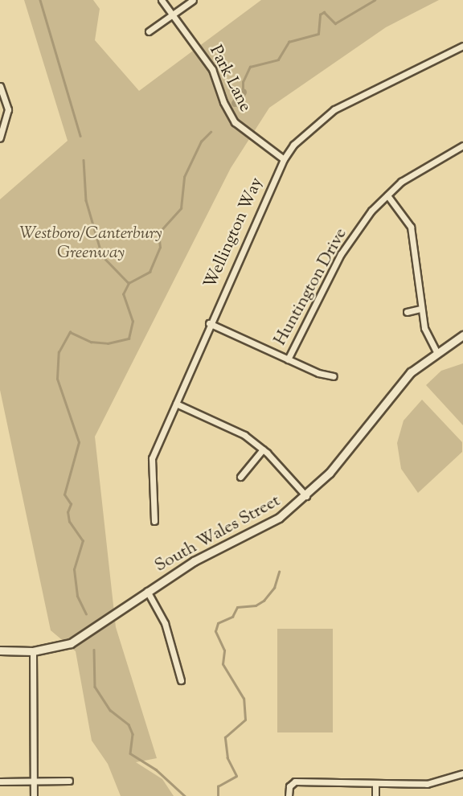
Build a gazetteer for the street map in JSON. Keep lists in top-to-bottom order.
{
  "streets": {
    "street": [
      "Park Lane",
      "Wellington Way",
      "Huntington Drive",
      "South Wales Street"
    ]
  },
  "crossings": [
    ["Park Lane", "Wellington Way"]
  ],
  "parks": ["Westboro/Canterbury Greenway"]
}
